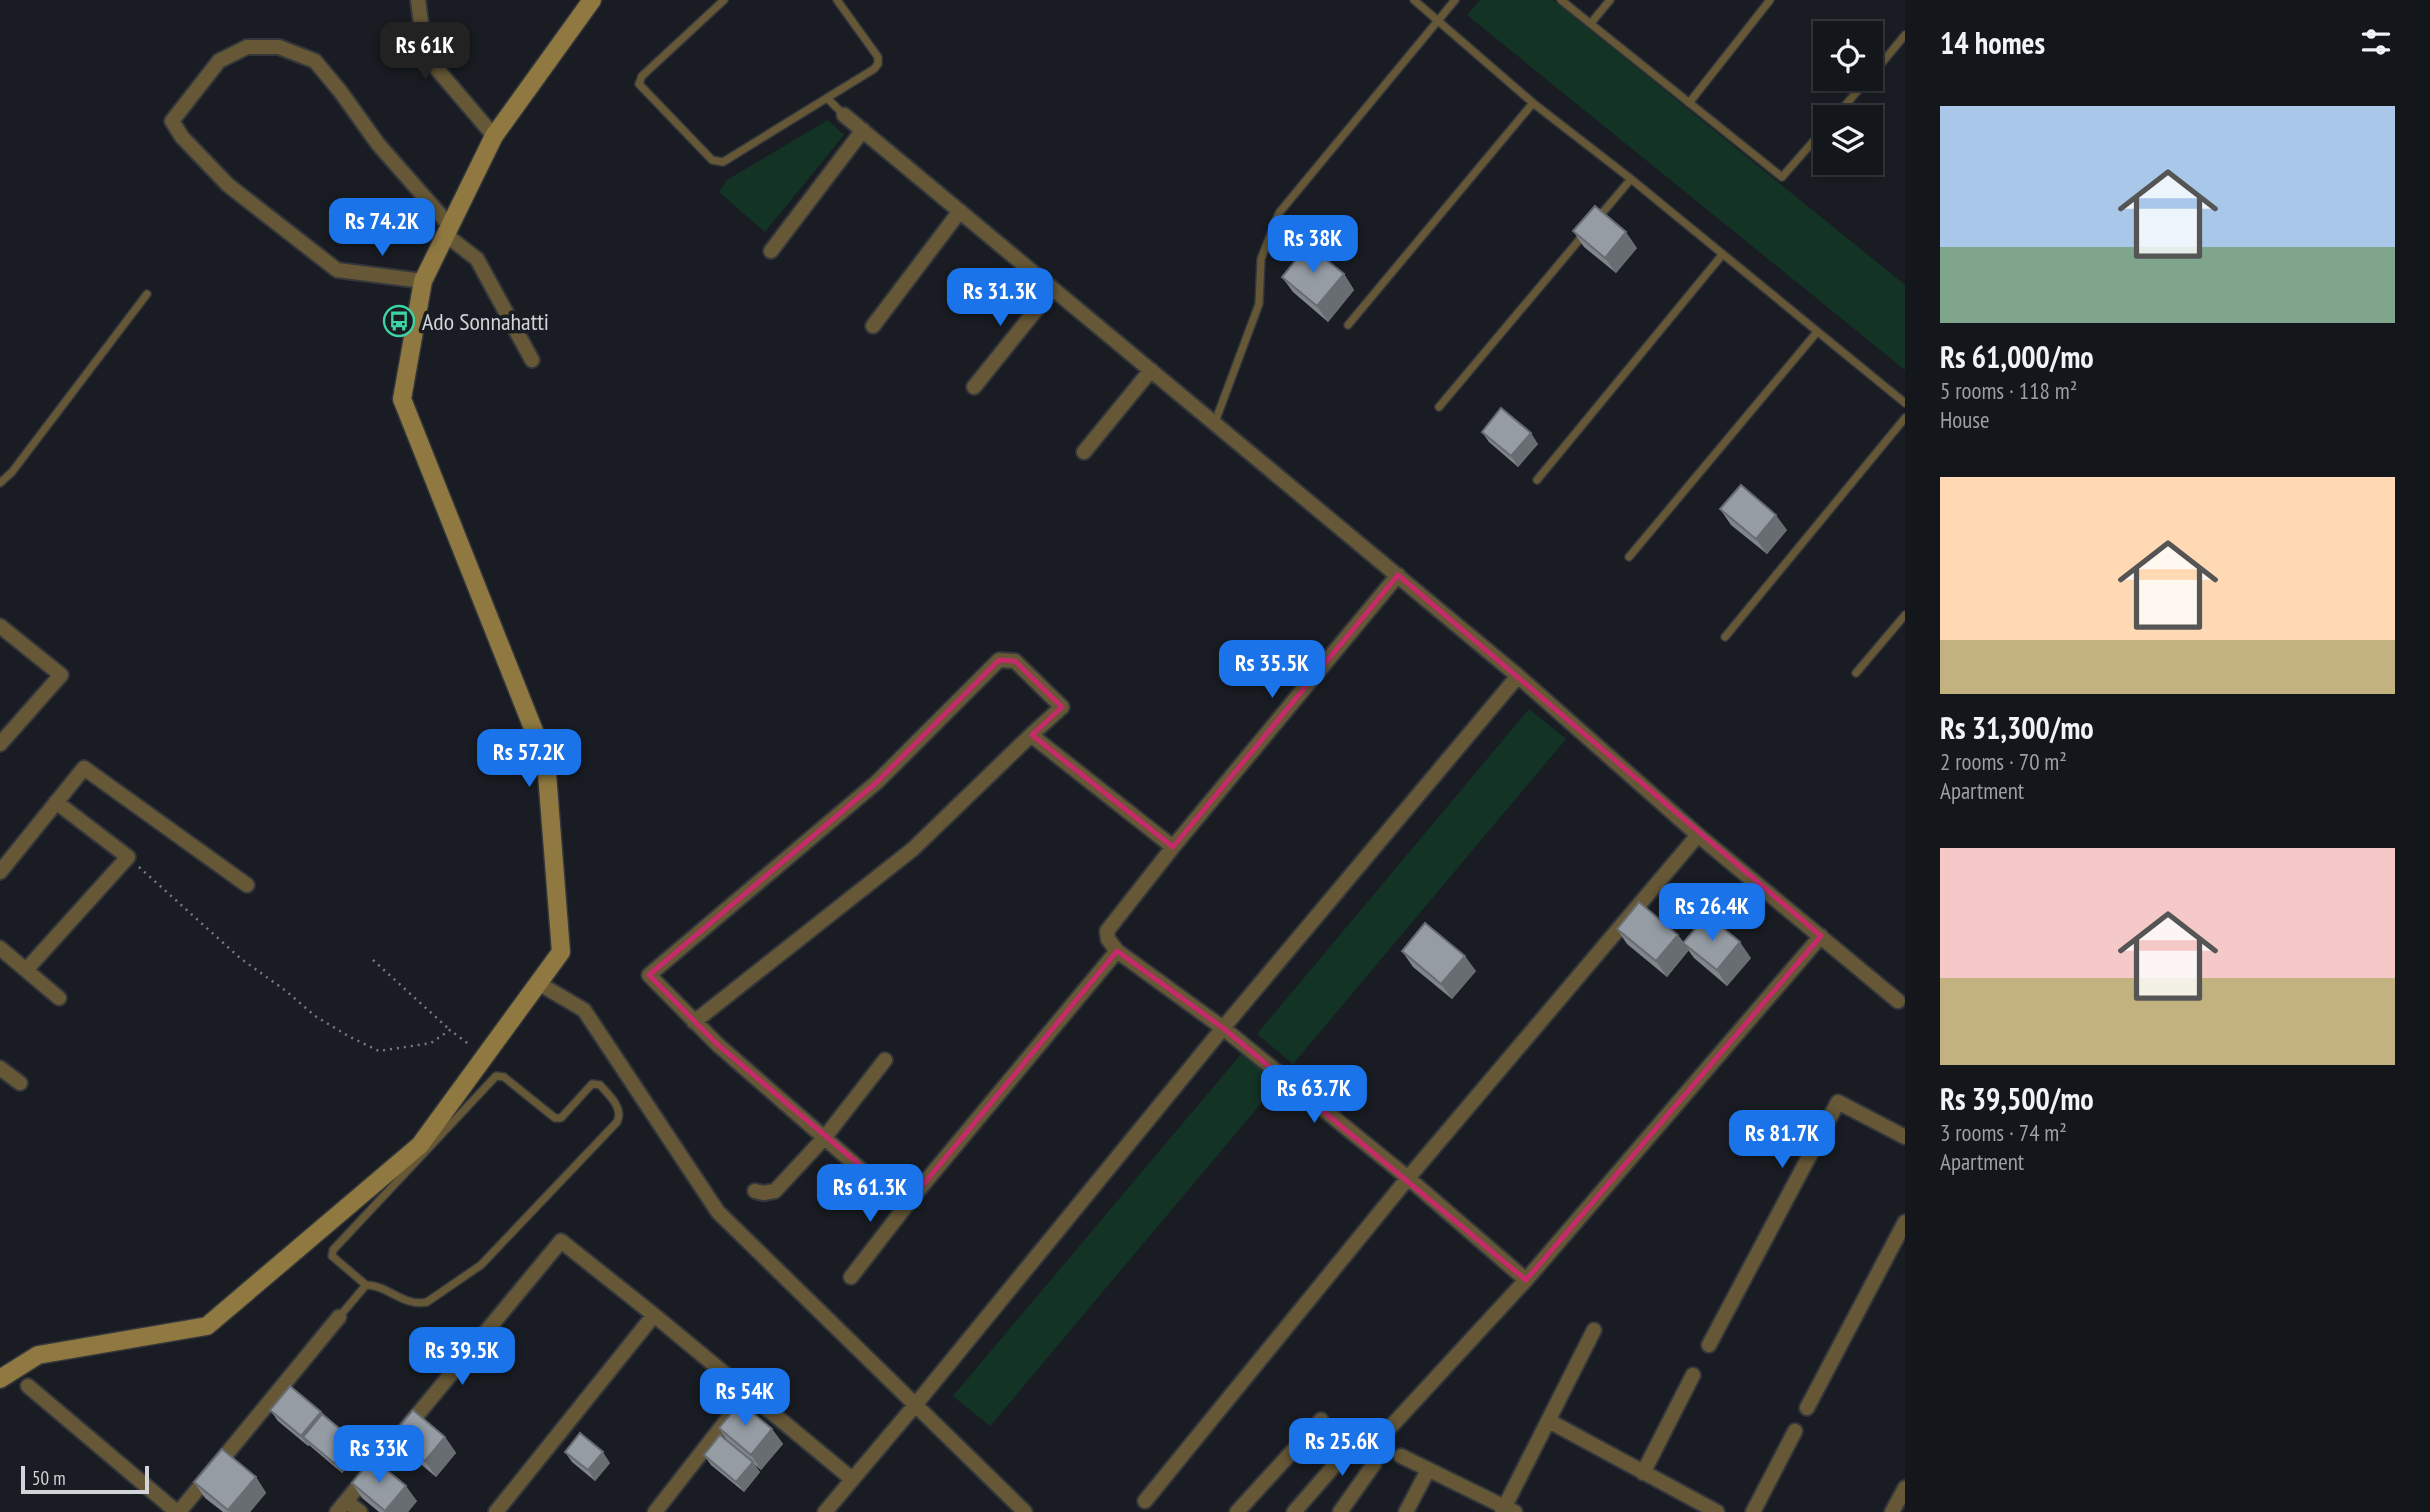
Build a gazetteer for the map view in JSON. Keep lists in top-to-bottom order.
{
  "places": {
    "bus stop": ["Ado Sonnahatti"]
  },
  "scale_bar": "50 m",
  "page": {
    "heading": "14 homes",
    "price": [
      "Rs 61K",
      "Rs 74.2K",
      "Rs 38K",
      "Rs 31.3K",
      "Rs 35.5K",
      "Rs 57.2K",
      "Rs 26.4K",
      "Rs 63.7K",
      "Rs 81.7K",
      "Rs 61.3K",
      "Rs 39.5K",
      "Rs 54K",
      "Rs 25.6K",
      "Rs 33K"
    ],
    "list": [
      {
        "name": "Rs 61,000/mo",
        "note": "5 rooms · 118 m² · House"
      },
      {
        "name": "Rs 31,300/mo",
        "note": "2 rooms · 70 m² · Apartment"
      },
      {
        "name": "Rs 39,500/mo",
        "note": "3 rooms · 74 m² · Apartment"
      }
    ],
    "scale": "50 m"
  }
}
